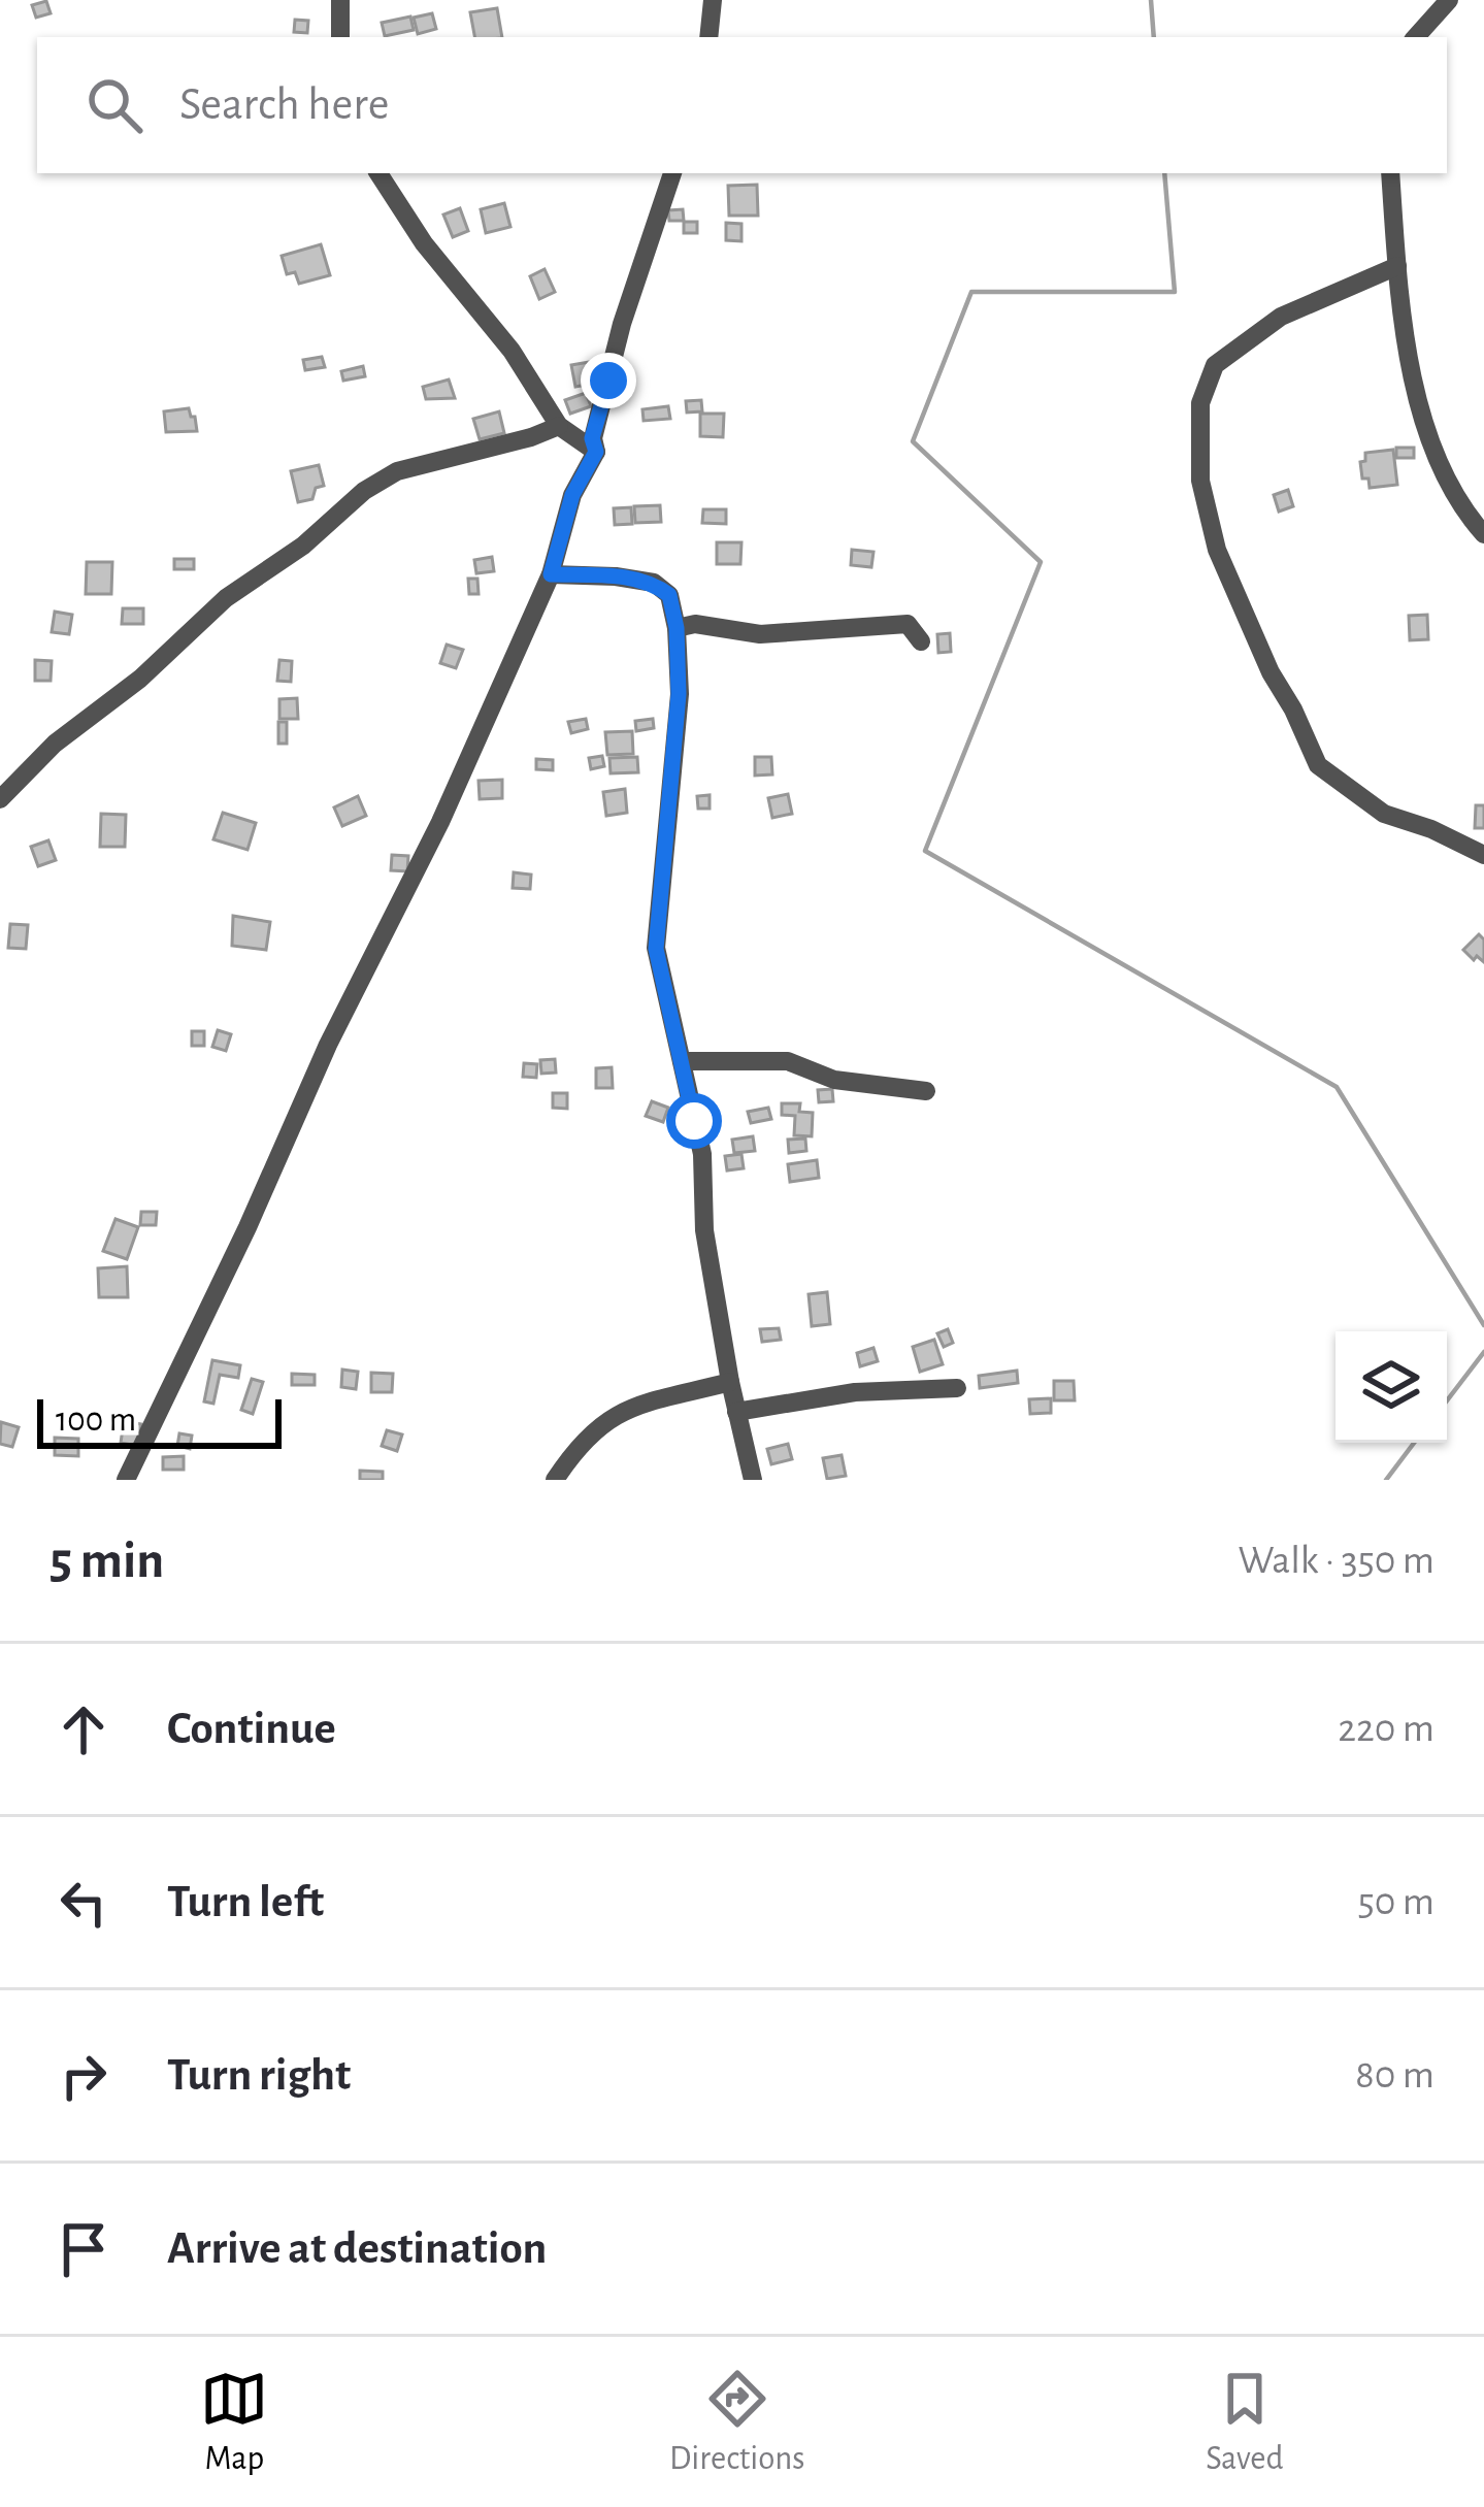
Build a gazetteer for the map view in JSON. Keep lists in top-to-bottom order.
{
  "scale_bar": "100 m",
  "page": {
    "search": "Search here",
    "scale": "100 m",
    "heading": ["5 min", "Walk · 350 m"],
    "list": [
      ["Continue", "220 m"],
      ["Turn left", "50 m"],
      ["Turn right", "80 m"],
      "Arrive at destination"
    ],
    "nav": ["Map", "Directions", "Saved"]
  }
}
